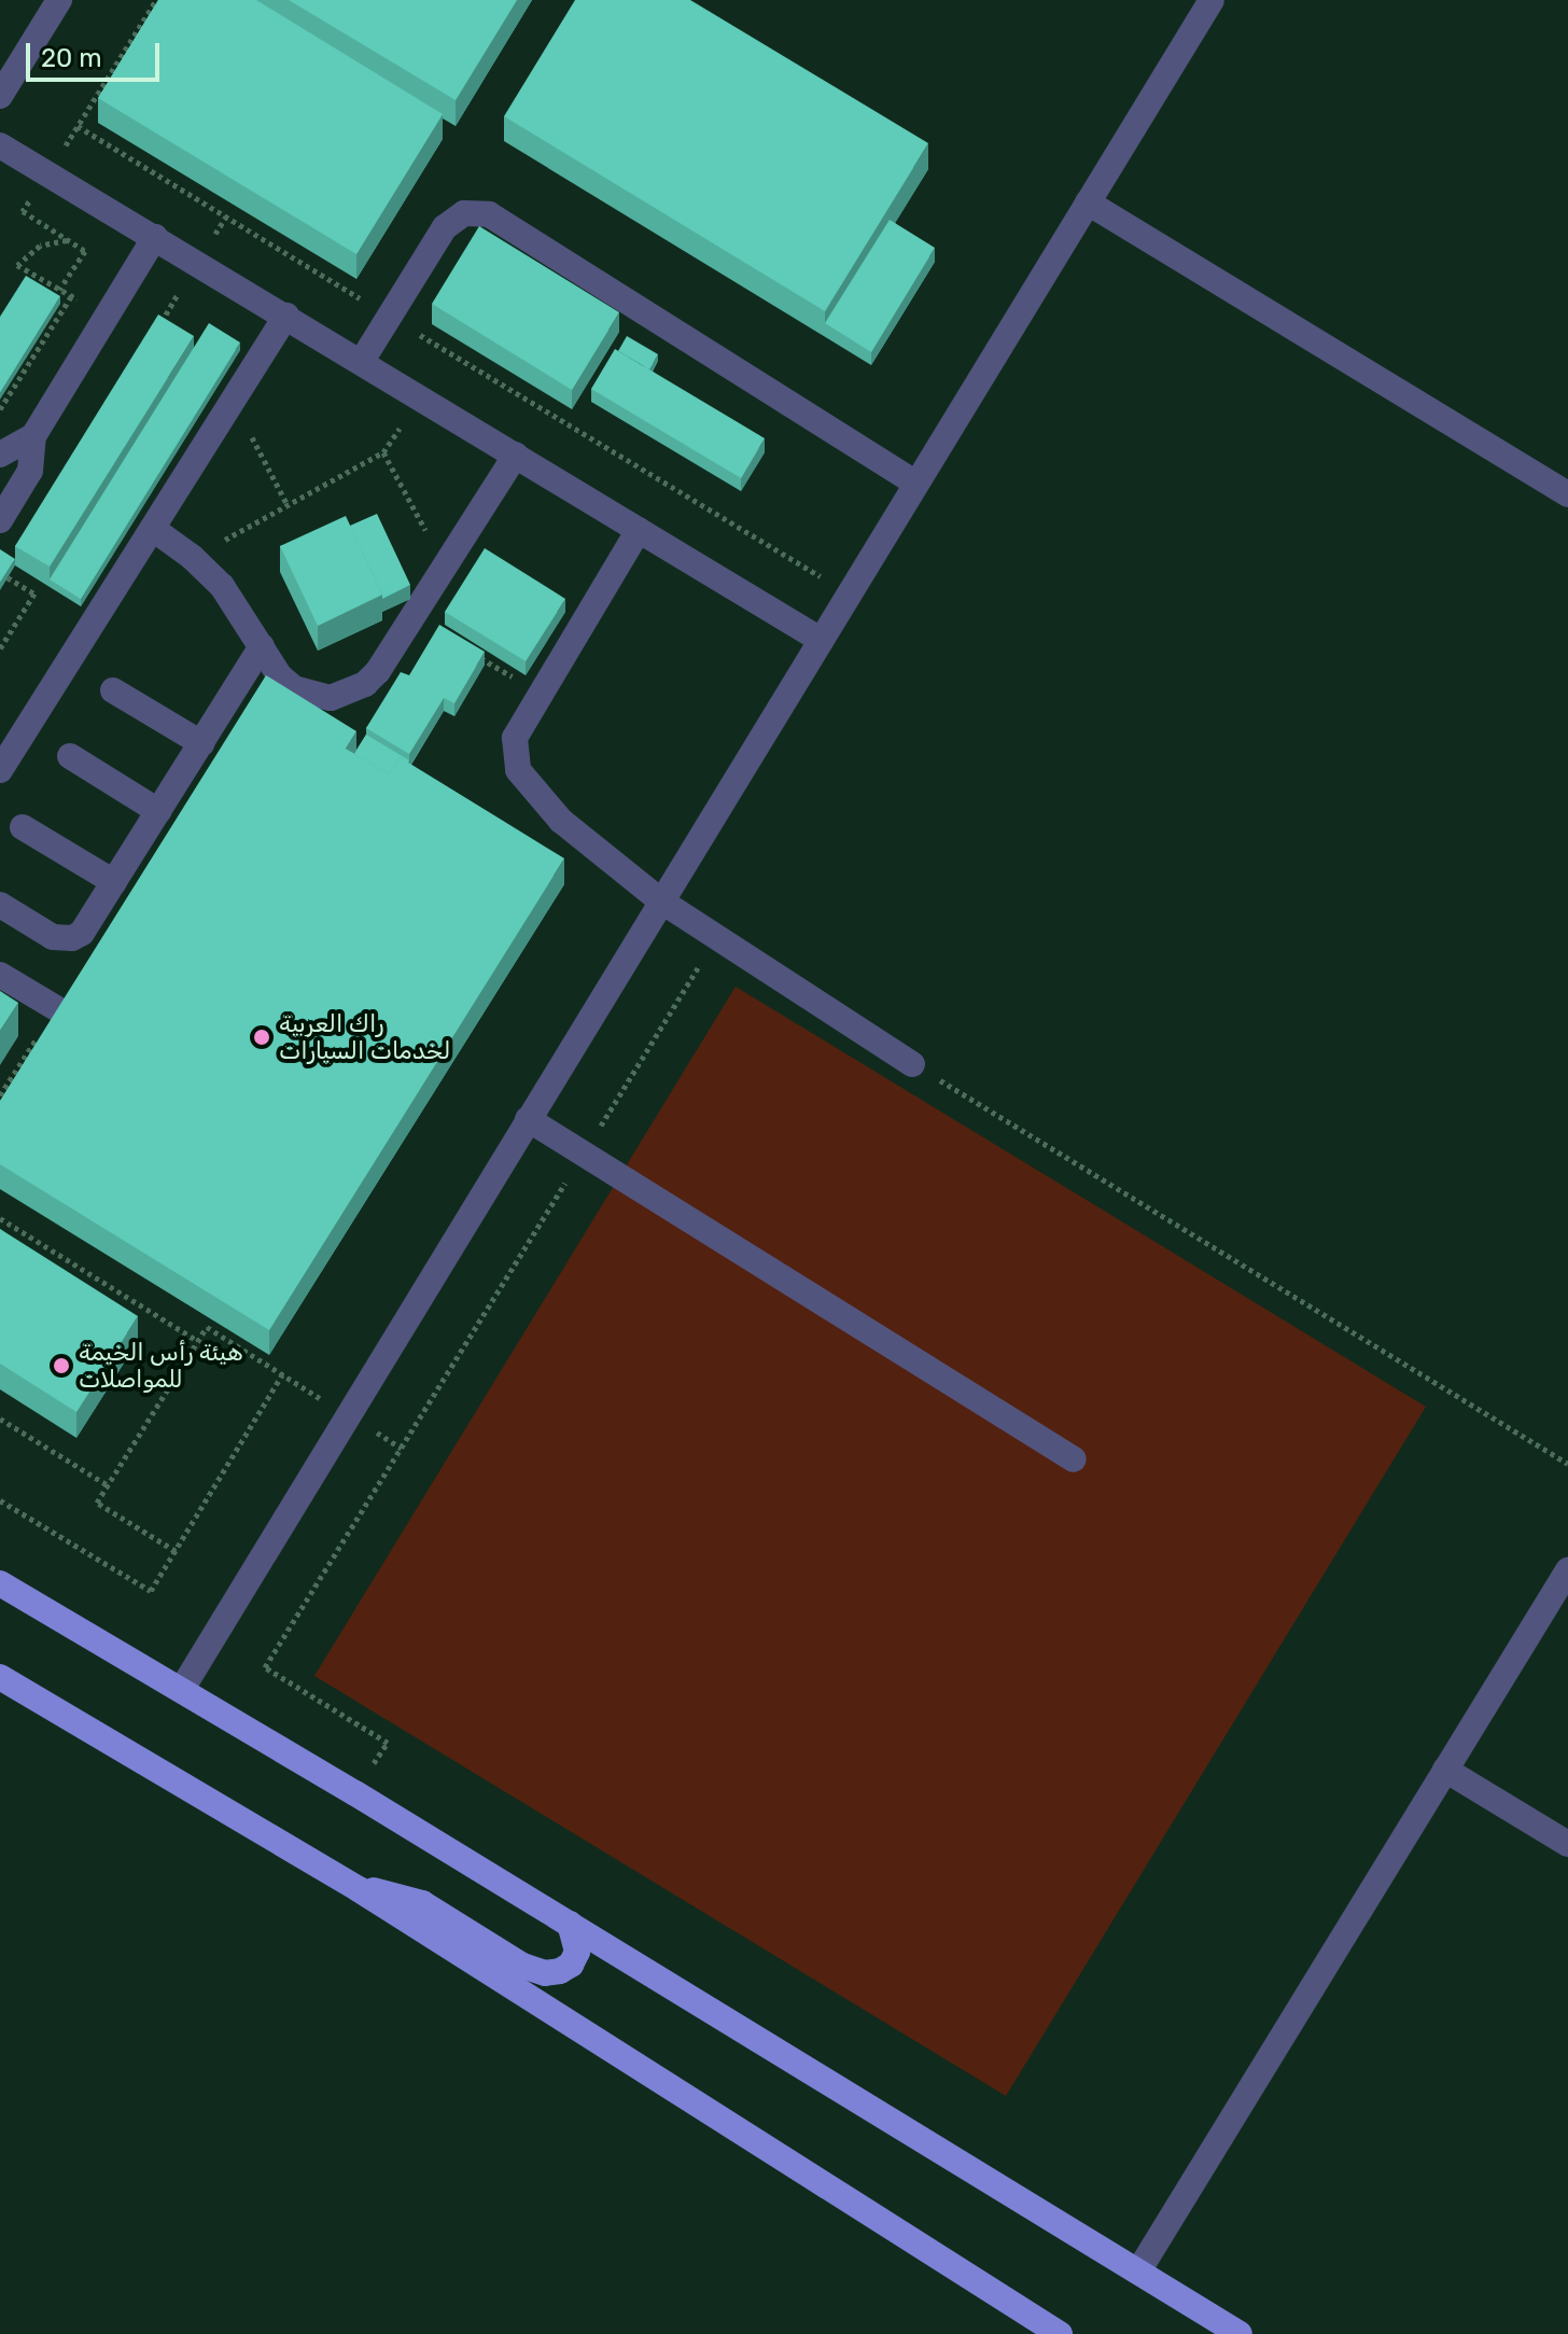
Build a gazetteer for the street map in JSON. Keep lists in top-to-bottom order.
{
  "places": ["راك العربية لخدمات السيارات", "هيئة رأس الخيمة للمواصلات"],
  "scale_bar": "20 m"
}
